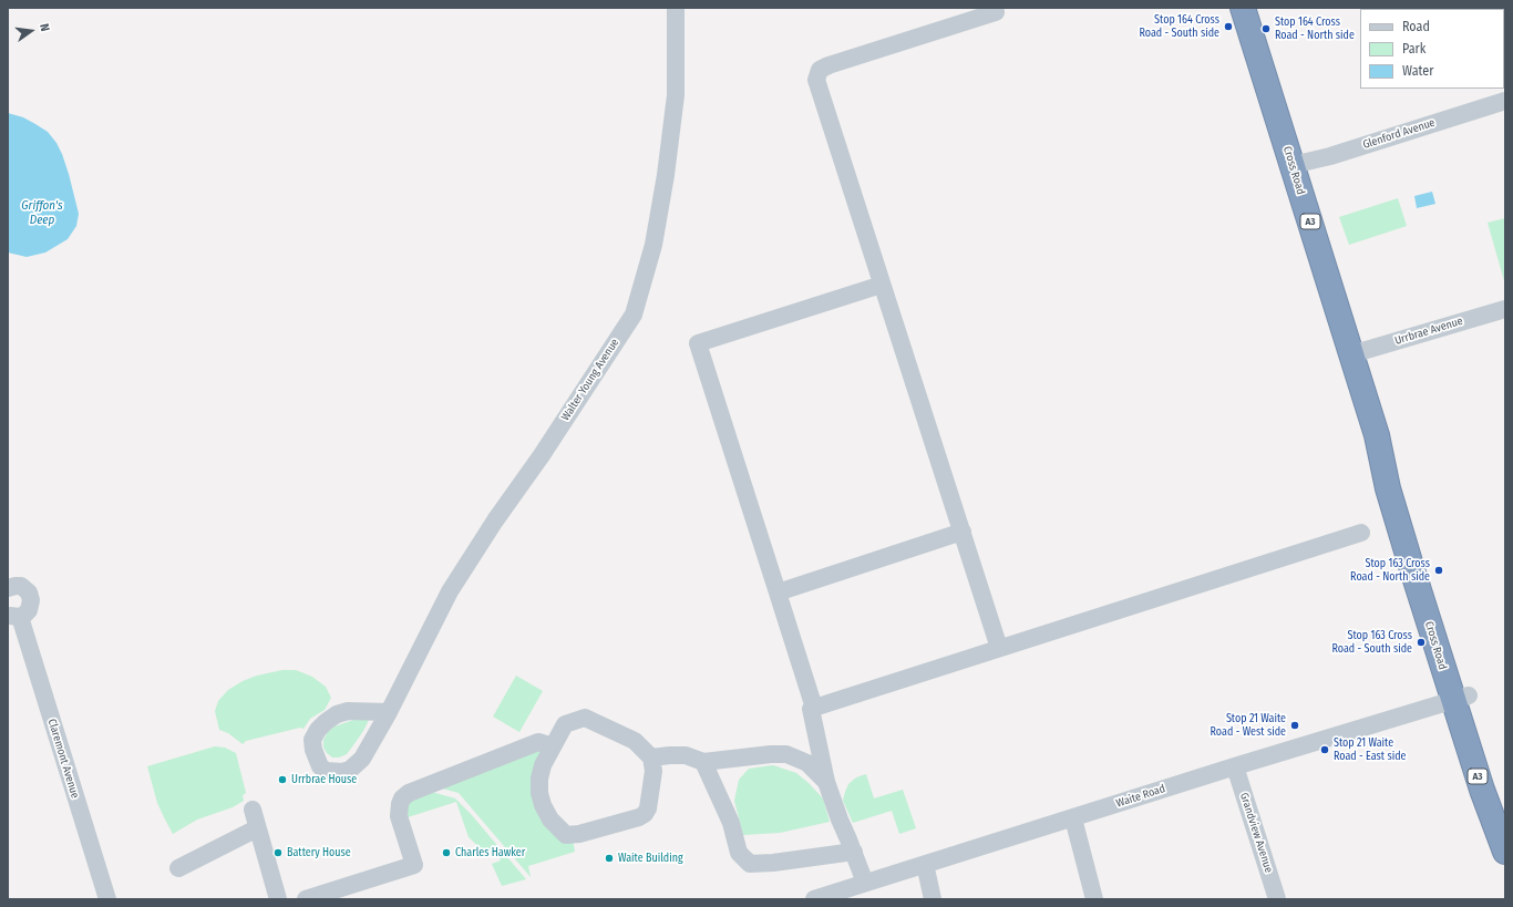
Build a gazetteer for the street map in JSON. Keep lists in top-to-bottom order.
{
  "streets": {
    "highway": ["Cross Road", "A3"],
    "street": [
      "Glenford Avenue",
      "Urrbrae Avenue",
      "Walter Young Avenue",
      "Claremont Avenue",
      "Waite Road",
      "Grandview Avenue"
    ]
  },
  "crossings": [
    ["Glenford Avenue", "Cross Road"],
    ["Cross Road", "Urrbrae Avenue"],
    ["Cross Road", "Waite Road"],
    ["Waite Road", "Grandview Avenue"]
  ],
  "water": ["Griffon's Deep"],
  "places": [
    "Stop 164 Cross Road - South side",
    "Stop 164 Cross Road - North side",
    "Stop 163 Cross Road - North side",
    "Stop 163 Cross Road - South side",
    "Stop 21 Waite Road - West side",
    "Stop 21 Waite Road - East side",
    "Urrbrae House",
    "Battery House",
    "Charles Hawker",
    "Waite Building"
  ],
  "legend": ["Road", "Park", "Water"],
  "north": "right"
}
